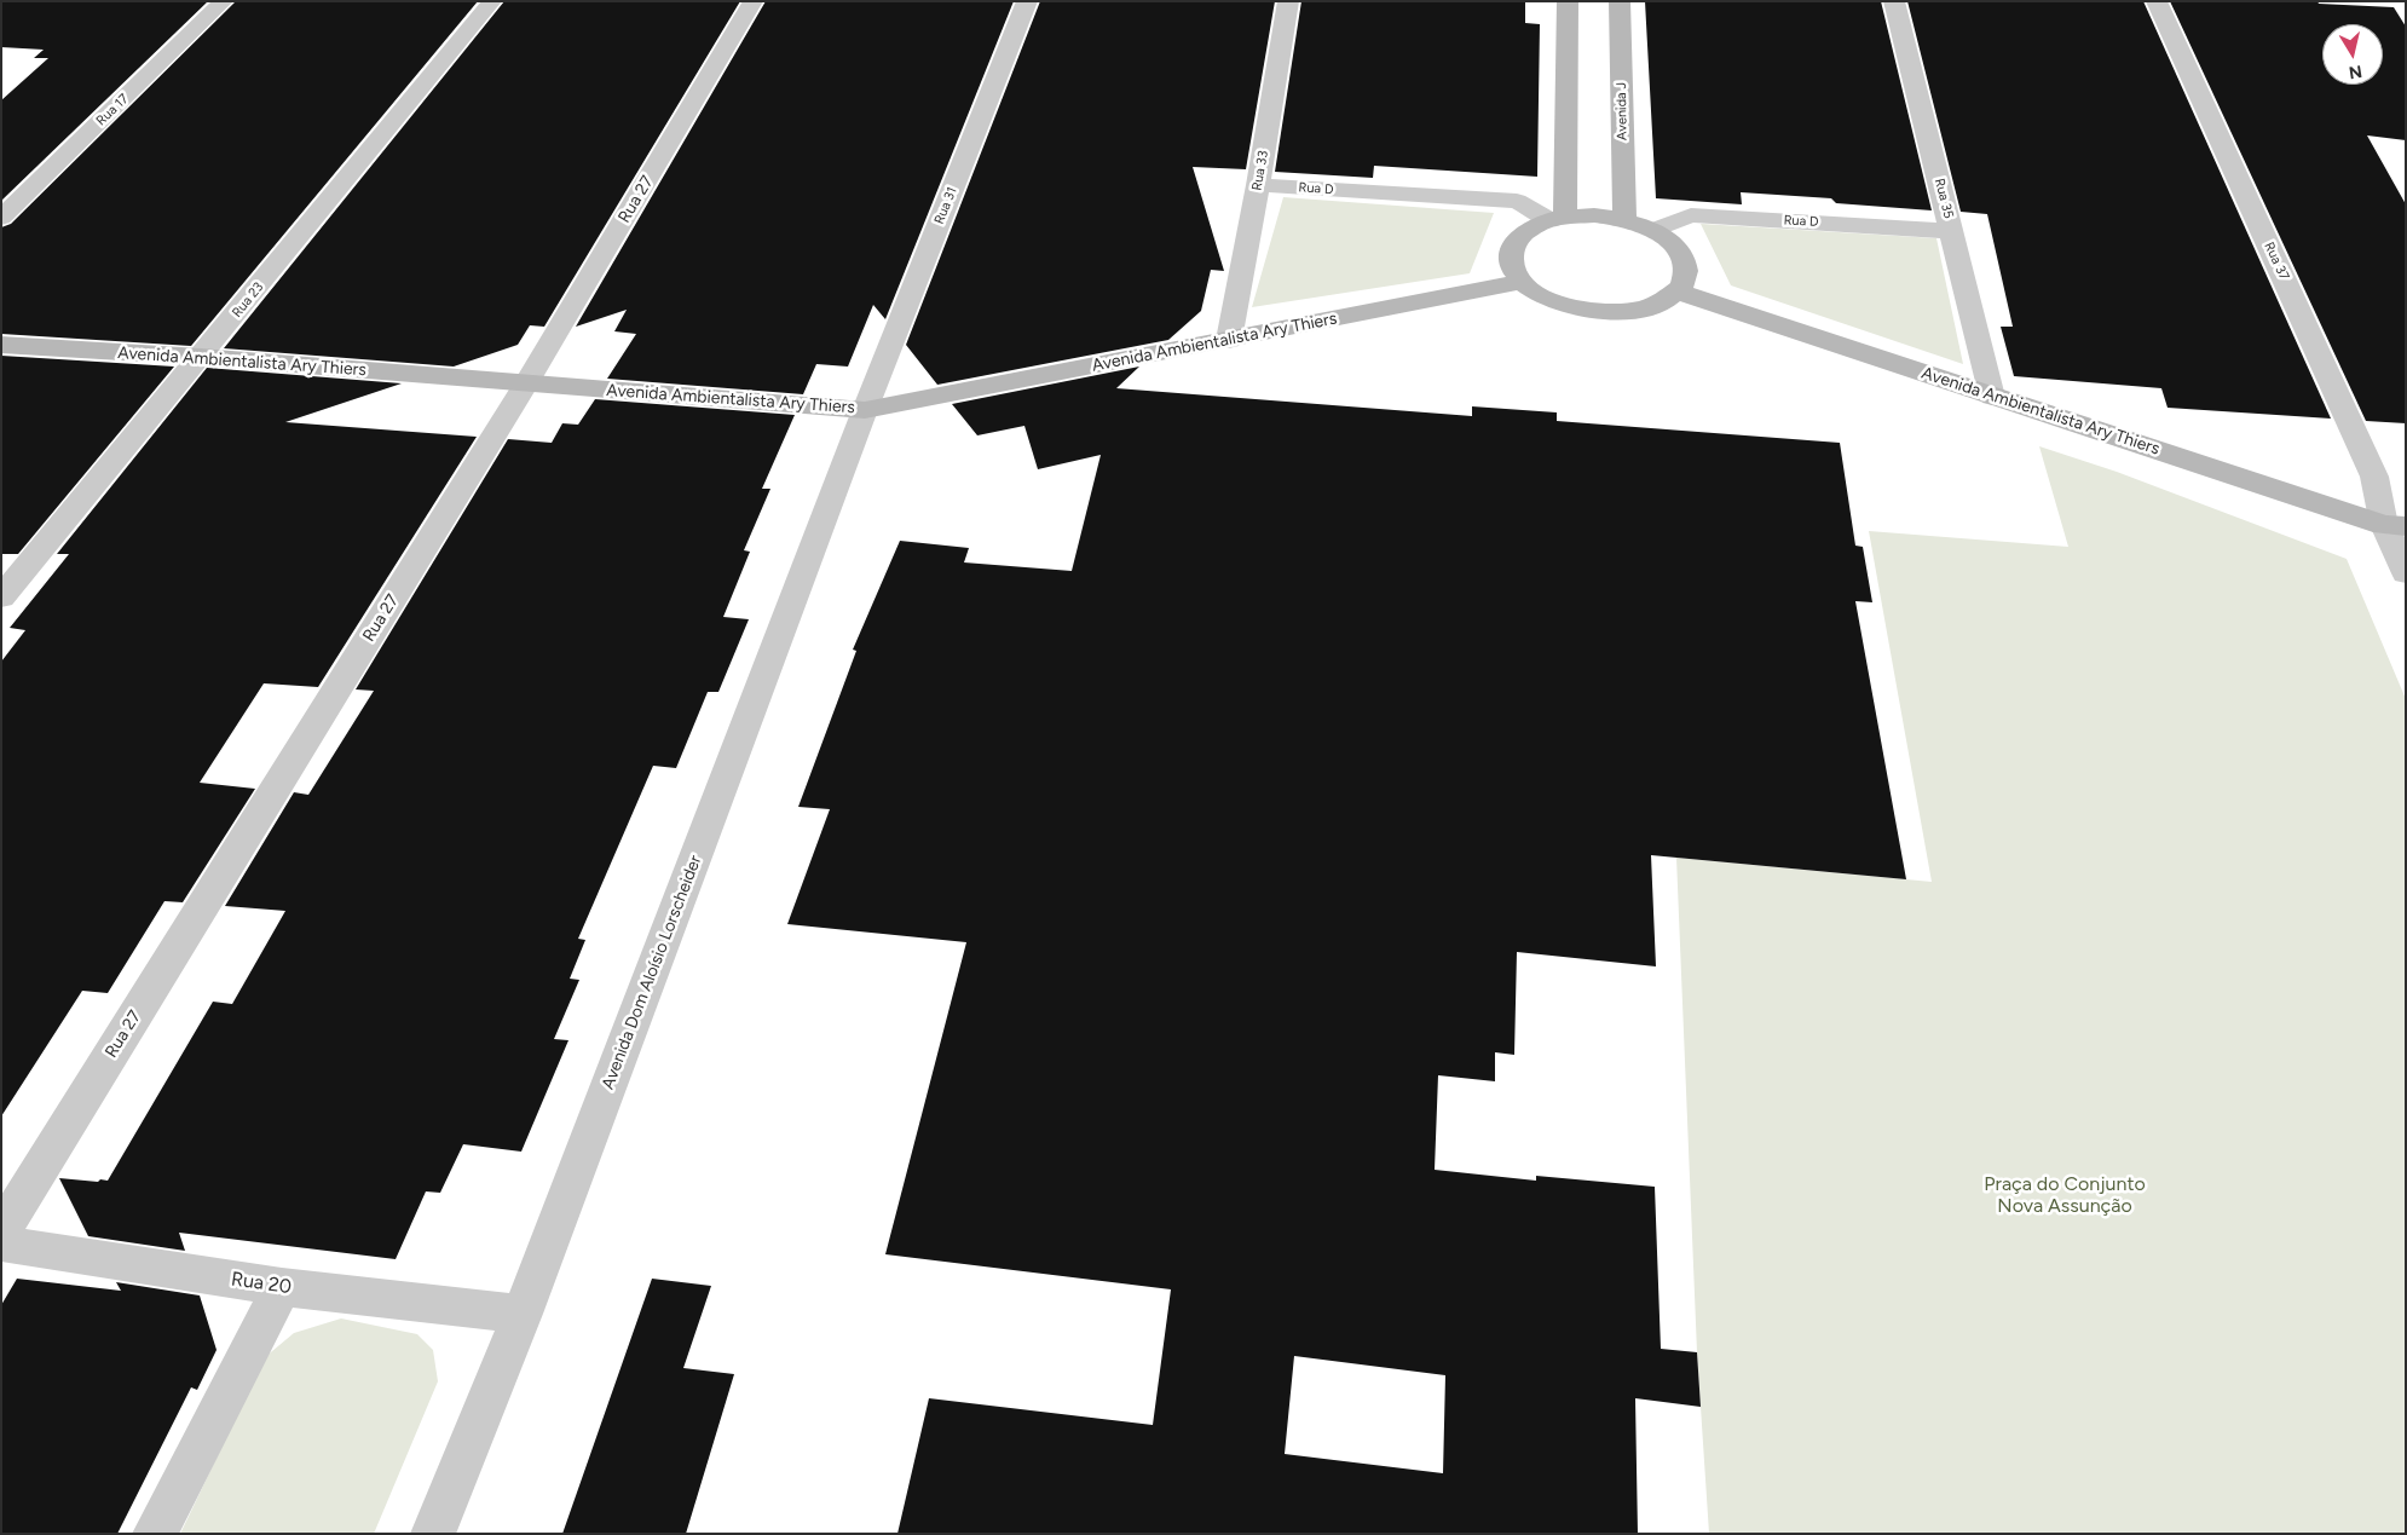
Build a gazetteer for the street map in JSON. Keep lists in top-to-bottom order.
{
  "streets": {
    "street": [
      "Rua 17",
      "Avenida J",
      "Rua 33",
      "Rua D",
      "Rua 35",
      "Rua 27",
      "Rua 31",
      "Rua 37",
      "Rua 23",
      "Avenida Ambientalista Ary Thiers",
      "Avenida Dom Aloísio Lorscheider",
      "Rua 20"
    ]
  },
  "crossings": [
    ["Rua 33", "Rua D"],
    ["Rua 33", "Avenida Ambientalista Ary Thiers"],
    ["Rua D", "Rua 35"],
    ["Rua 35", "Avenida Ambientalista Ary Thiers"],
    ["Rua 27", "Avenida Ambientalista Ary Thiers"],
    ["Rua 31", "Avenida Ambientalista Ary Thiers"],
    ["Rua 31", "Avenida Dom Aloísio Lorscheider"],
    ["Rua 37", "Avenida Ambientalista Ary Thiers"],
    ["Rua 23", "Avenida Ambientalista Ary Thiers"],
    ["Avenida Ambientalista Ary Thiers", "Avenida Dom Aloísio Lorscheider"],
    ["Avenida Dom Aloísio Lorscheider", "Rua 20"]
  ],
  "parks": ["Praça do Conjunto Nova Assunção"],
  "north": "bottom"
}
